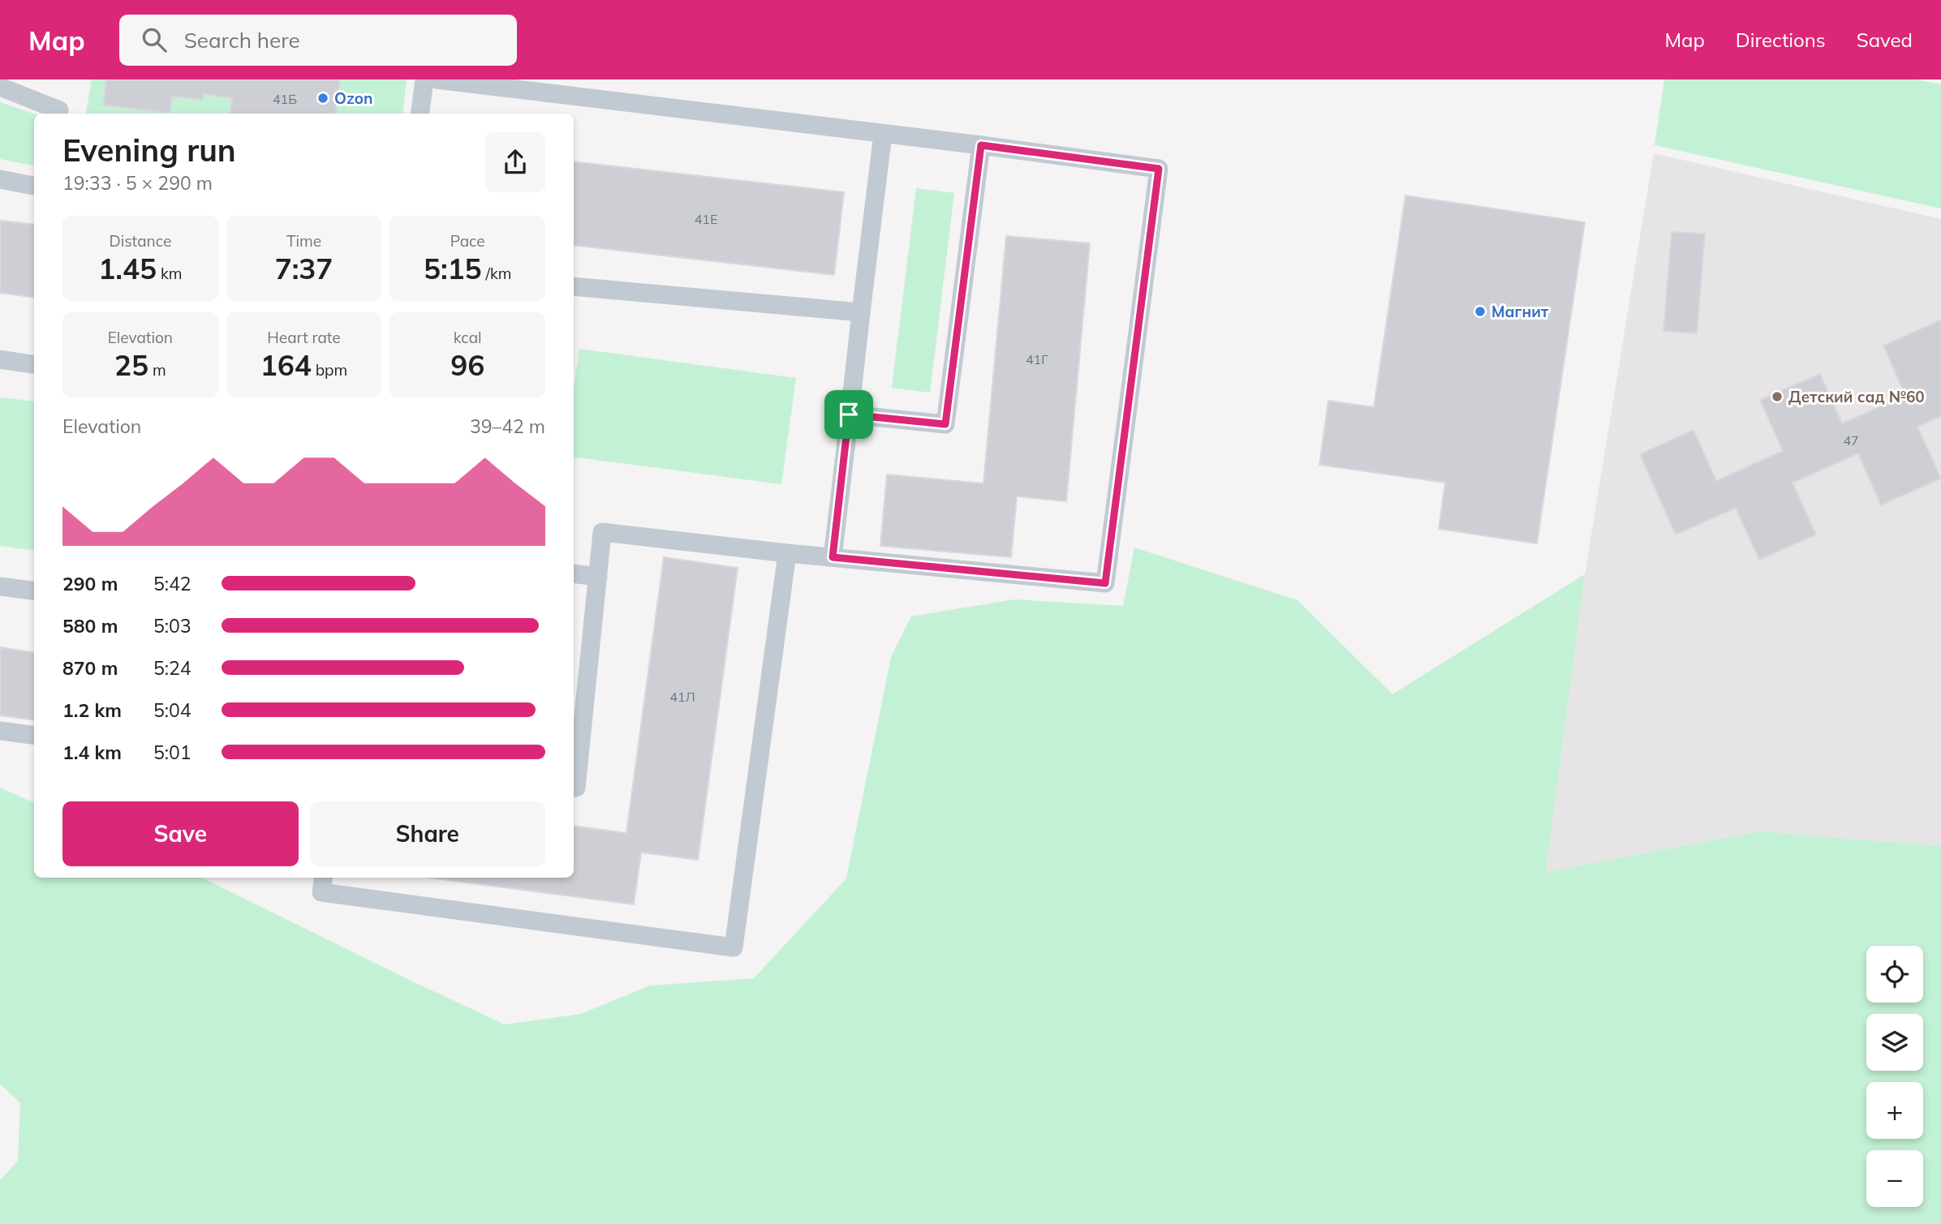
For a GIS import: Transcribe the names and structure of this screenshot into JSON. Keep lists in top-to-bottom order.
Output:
{
  "places": ["Ozon", "Магнит", "Детский сад №60"],
  "house_numbers": [
    "41Б",
    "41Е",
    "41Г",
    "47",
    "41Л"
  ],
  "page": {
    "header": "Map",
    "search": "Search here",
    "nav": ["Map", "Directions", "Saved"],
    "heading": ["Evening run", "19:33 · 5 × 290 m"],
    "stats": [
      ["Distance", "1.45 km"],
      ["Time", "7:37"],
      ["Pace", "5:15 /km"],
      ["Elevation", "25 m"],
      ["Heart rate", "164 bpm"],
      ["kcal", "96"]
    ],
    "chart": ["Elevation", "39–42 m"],
    "list": [
      {
        "name": "290 m",
        "note": "5:42"
      },
      {
        "name": "580 m",
        "note": "5:03"
      },
      {
        "name": "870 m",
        "note": "5:24"
      },
      {
        "name": "1.2 km",
        "note": "5:04"
      },
      {
        "name": "1.4 km",
        "note": "5:01"
      }
    ],
    "buttons": ["Save", "Share"],
    "map_buttons": ["+", "−"]
  }
}
